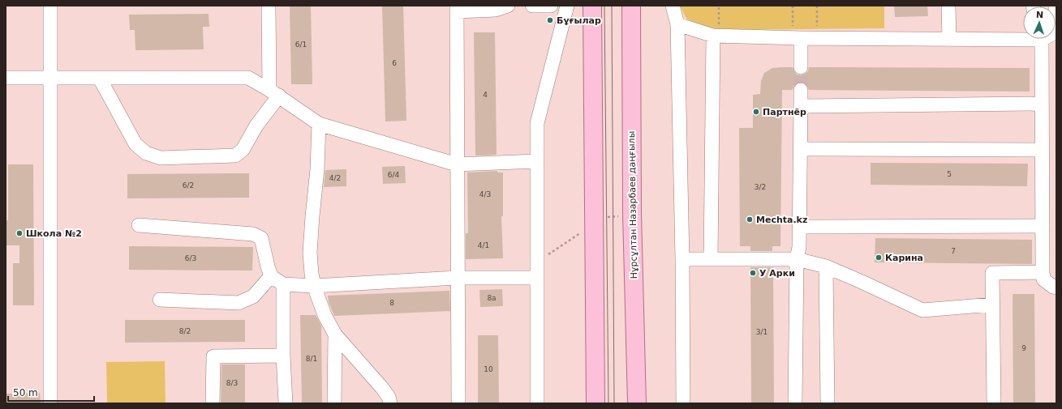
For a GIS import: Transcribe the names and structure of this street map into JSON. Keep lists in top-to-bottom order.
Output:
{
  "streets": {
    "main road": ["Нұрсұлтан Назарбаев даңғылы"]
  },
  "places": [
    "Бұғылар",
    "Партнёр",
    "Mechta.kz",
    "Школа №2",
    "Карина",
    "У Арки"
  ],
  "house_numbers": [
    "6/1",
    "6",
    "4",
    "5",
    "6/4",
    "4/2",
    "6/2",
    "3/2",
    "4/3",
    "4/1",
    "7",
    "6/3",
    "8а",
    "8",
    "8/2",
    "3/1",
    "9",
    "8/1",
    "10",
    "8/3"
  ],
  "scale_bar": "50 m",
  "north": "top"
}
